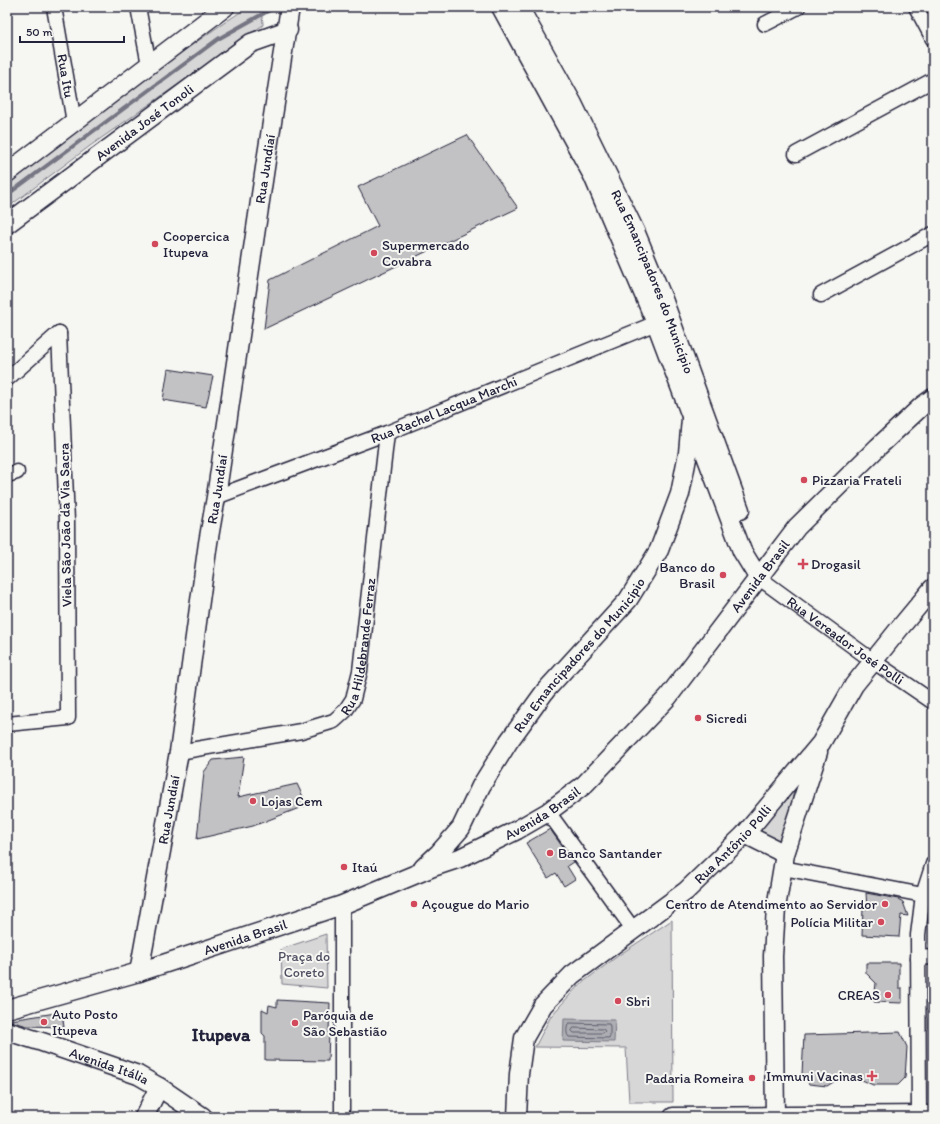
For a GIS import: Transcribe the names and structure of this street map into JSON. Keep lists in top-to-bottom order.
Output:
{
  "streets": {
    "main road": [
      "Avenida José Tonoli",
      "Rua Jundiaí",
      "Rua Emancipadores do Município",
      "Avenida Brasil",
      "Rua Antônio Polli",
      "Avenida Itália"
    ],
    "street": [
      "Rua Itu",
      "Rua Rachel Lacqua Marchi",
      "Viela São João da Via Sacra",
      "Rua Vereador José Polli",
      "Rua Hildebrande Ferraz"
    ]
  },
  "crossings": [
    ["Avenida José Tonoli", "Rua Jundiaí"],
    ["Rua Jundiaí", "Rua Rachel Lacqua Marchi"],
    ["Rua Jundiaí", "Avenida Brasil"],
    ["Rua Jundiaí", "Rua Hildebrande Ferraz"],
    ["Rua Emancipadores do Município", "Rua Rachel Lacqua Marchi"],
    ["Rua Emancipadores do Município", "Avenida Brasil"],
    ["Rua Emancipadores do Município", "Rua Vereador José Polli"],
    ["Rua Rachel Lacqua Marchi", "Rua Hildebrande Ferraz"],
    ["Avenida Brasil", "Rua Vereador José Polli"],
    ["Rua Vereador José Polli", "Rua Antônio Polli"]
  ],
  "districts": ["Itupeva"],
  "parks": ["Praça do Coreto"],
  "places": {
    "other": [
      "Coopercica Itupeva",
      "Supermercado Covabra",
      "Pizzaria Frateli",
      "Banco do Brasil",
      "Sicredi",
      "Lojas Cem",
      "Banco Santander",
      "Itaú",
      "Açougue do Mario",
      "Centro de Atendimento ao Servidor",
      "Polícia Militar",
      "CREAS",
      "Sbri",
      "Auto Posto Itupeva",
      "Paróquia de São Sebastião",
      "Padaria Romeira"
    ],
    "health": ["Drogasil", "Immuni Vacinas"]
  },
  "scale_bar": "50 m"
}
